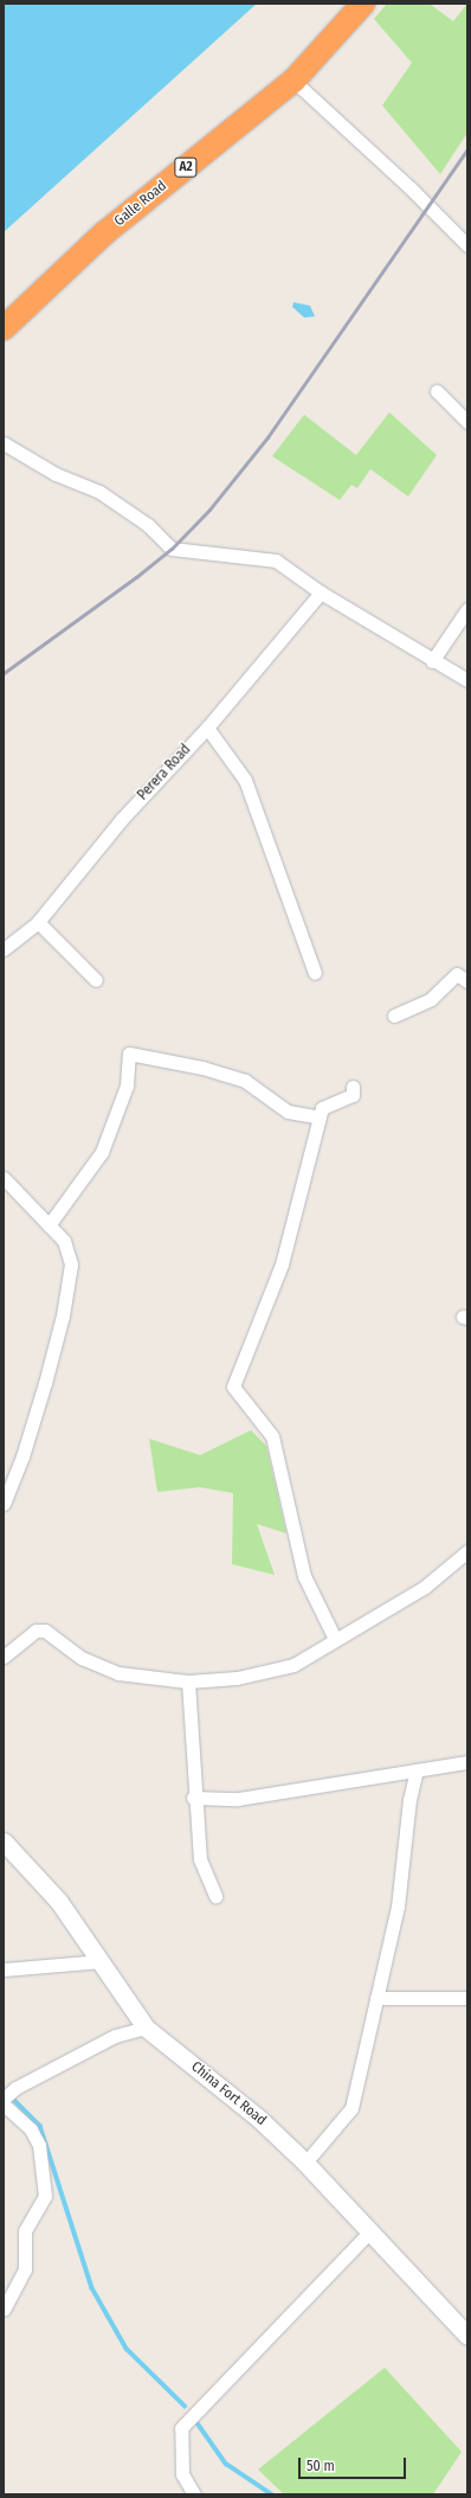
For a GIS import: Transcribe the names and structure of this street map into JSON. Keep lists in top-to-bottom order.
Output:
{
  "streets": {
    "highway": ["A2", "Galle Road"],
    "street": ["Perera Road", "China Fort Road"]
  },
  "scale_bar": "50 m"
}
